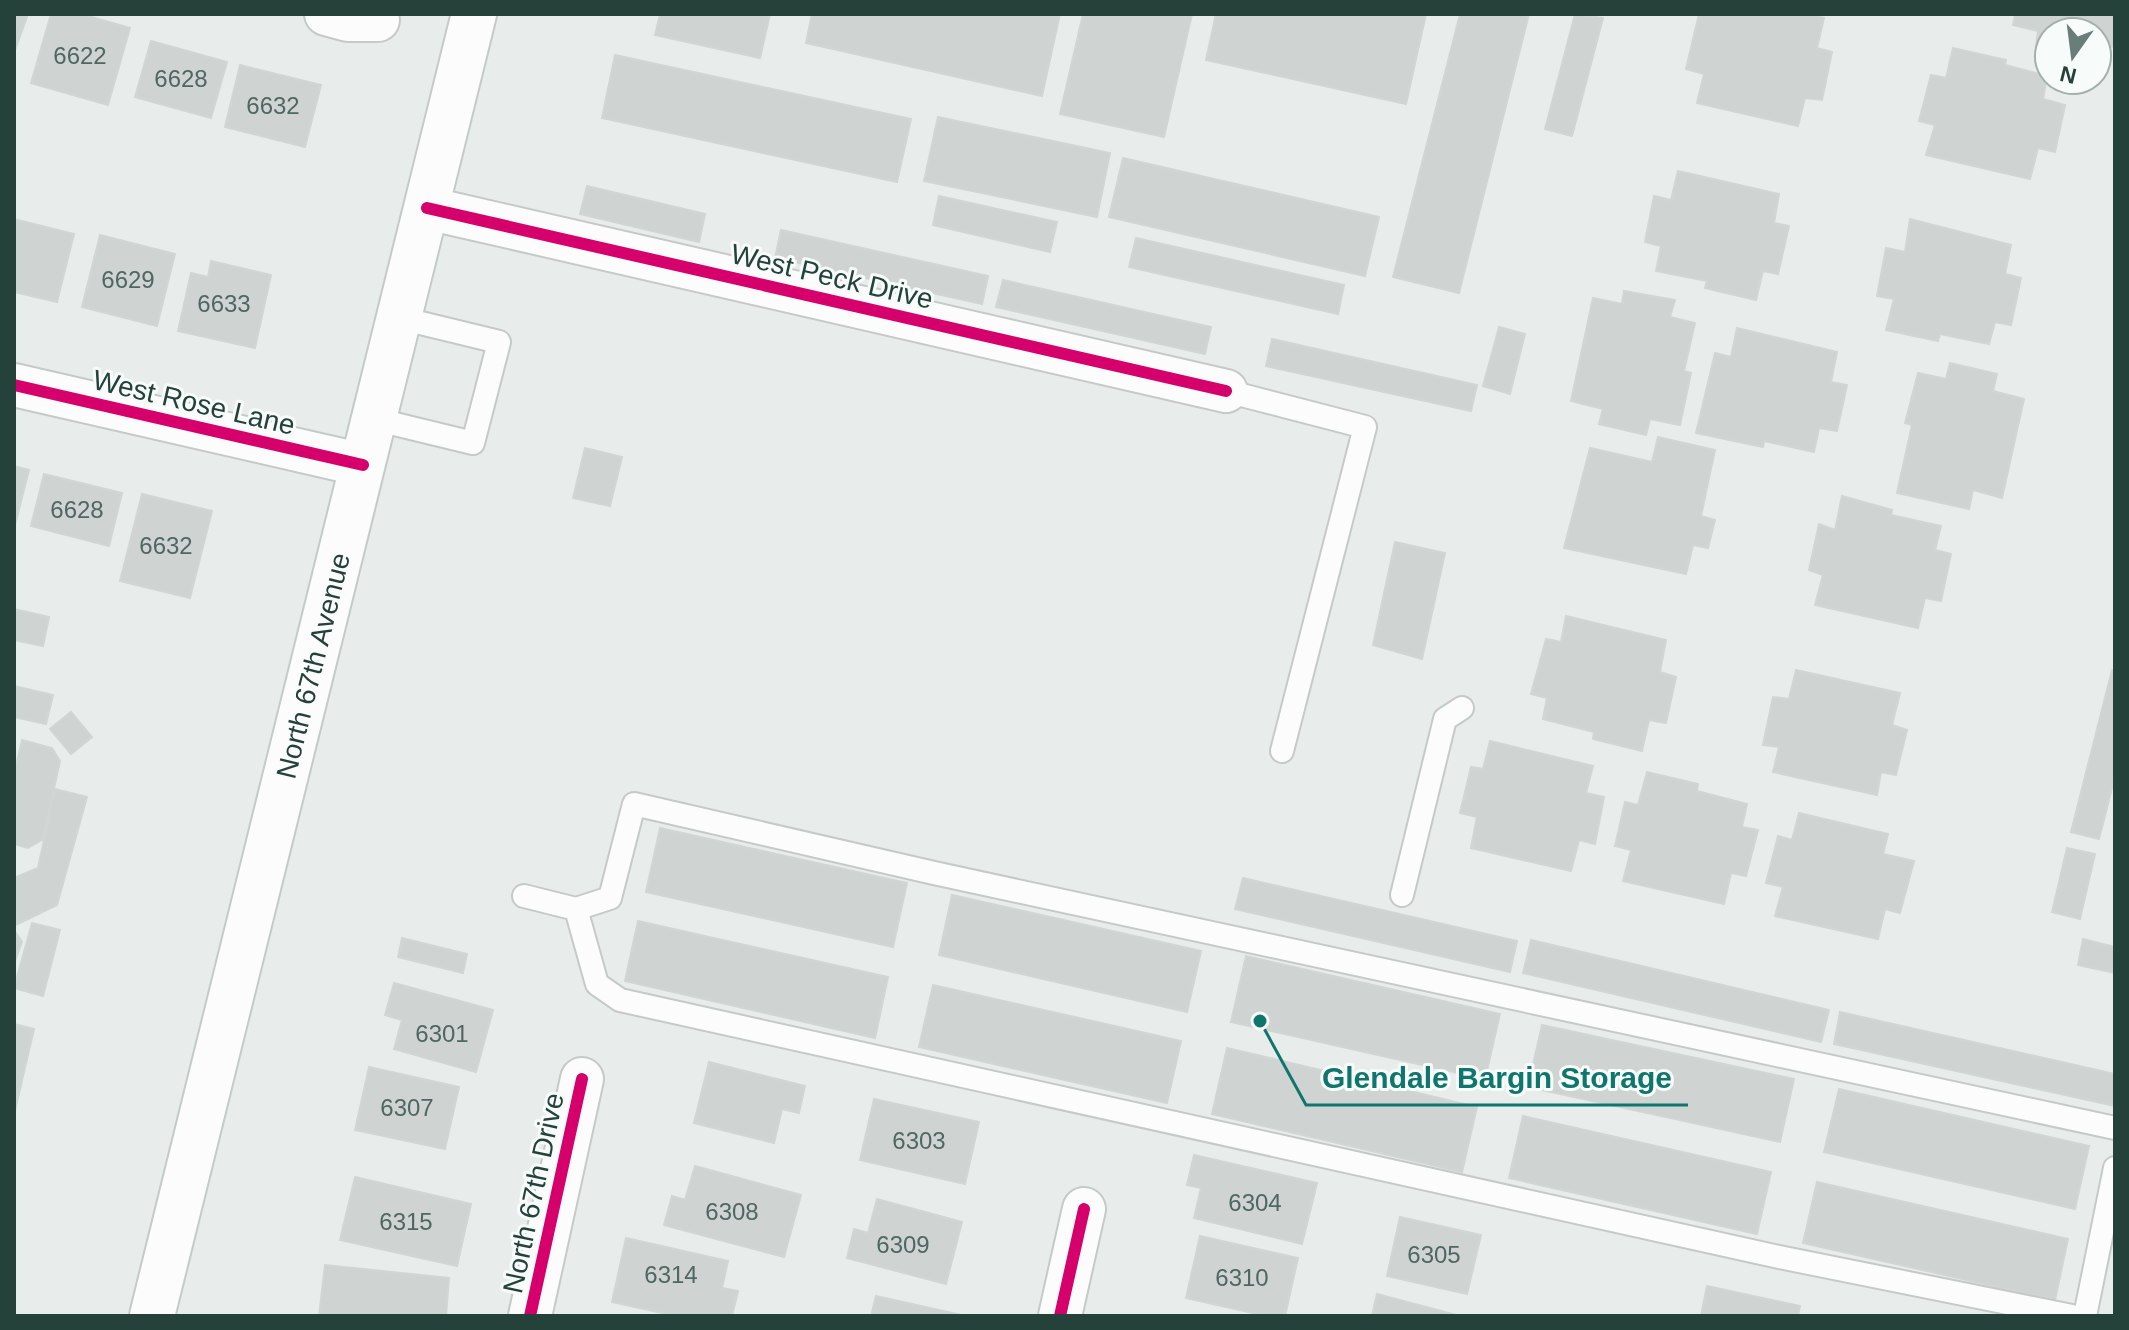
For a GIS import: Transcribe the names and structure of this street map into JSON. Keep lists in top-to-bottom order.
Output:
{
  "streets": {
    "main road": ["North 67th Avenue"],
    "street": ["West Peck Drive", "West Rose Lane", "North 67th Drive"]
  },
  "crossings": [
    ["West Peck Drive", "North 67th Avenue"],
    ["West Rose Lane", "North 67th Avenue"]
  ],
  "places": ["Glendale Bargin Storage"],
  "house_numbers": [
    "6622",
    "6628",
    "6632",
    "6629",
    "6633",
    "6628",
    "6632",
    "6301",
    "6307",
    "6303",
    "6304",
    "6308",
    "6315",
    "6309",
    "6305",
    "6314",
    "6310"
  ],
  "north": "bottom"
}
